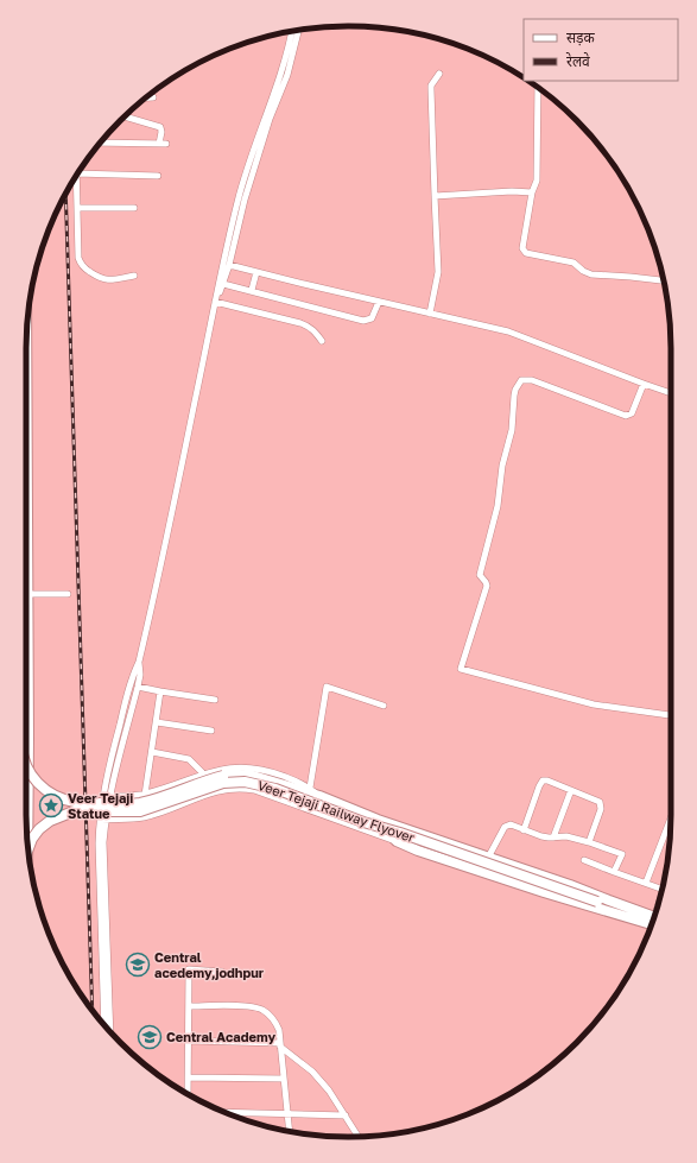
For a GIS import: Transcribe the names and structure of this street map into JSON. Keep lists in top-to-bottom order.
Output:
{
  "streets": {
    "main road": ["Veer Tejaji Railway Flyover"]
  },
  "places": {
    "place": ["Veer Tejaji Statue"],
    "school or university": ["Central acedemy,jodhpur", "Central Academy"]
  },
  "legend": ["सड़क", "रेलवे"]
}
